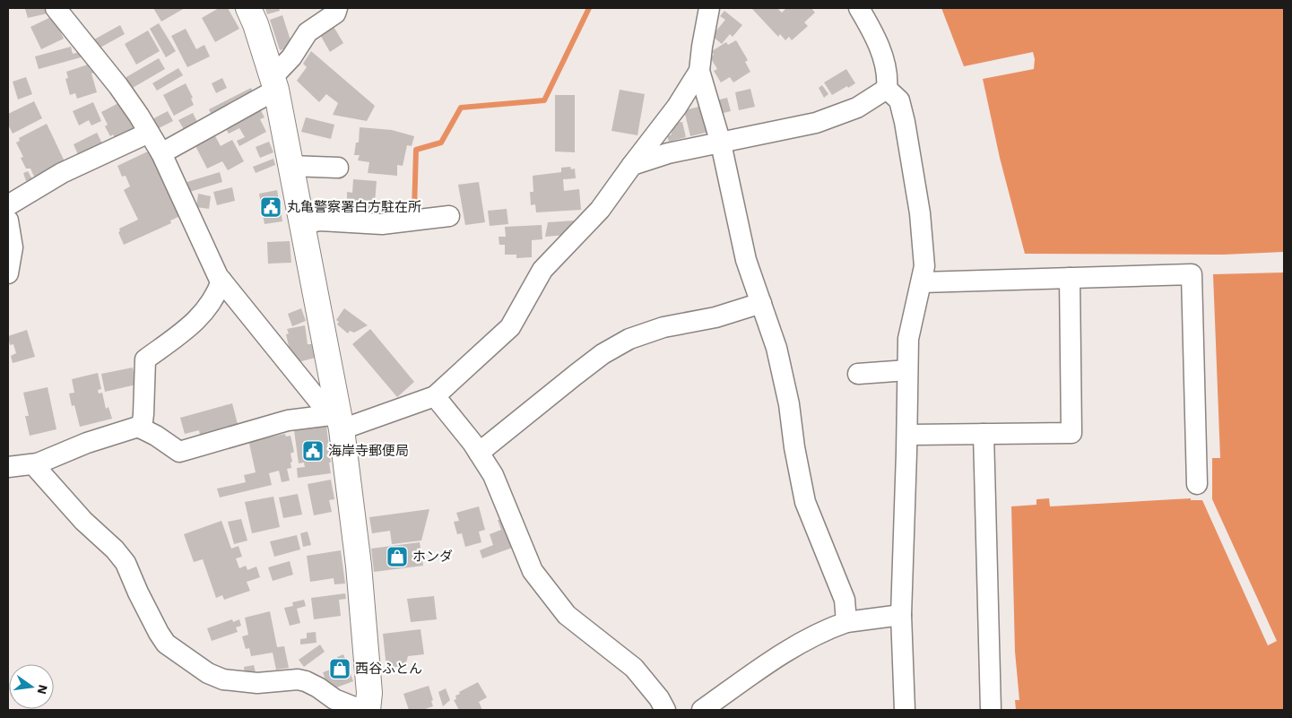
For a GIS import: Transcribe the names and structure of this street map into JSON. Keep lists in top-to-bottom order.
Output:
{
  "places": {
    "public building": ["丸亀警察署白方駐在所", "海岸寺郵便局"],
    "shop": ["ホンダ", "西谷ふとん"]
  },
  "north": "right"
}
